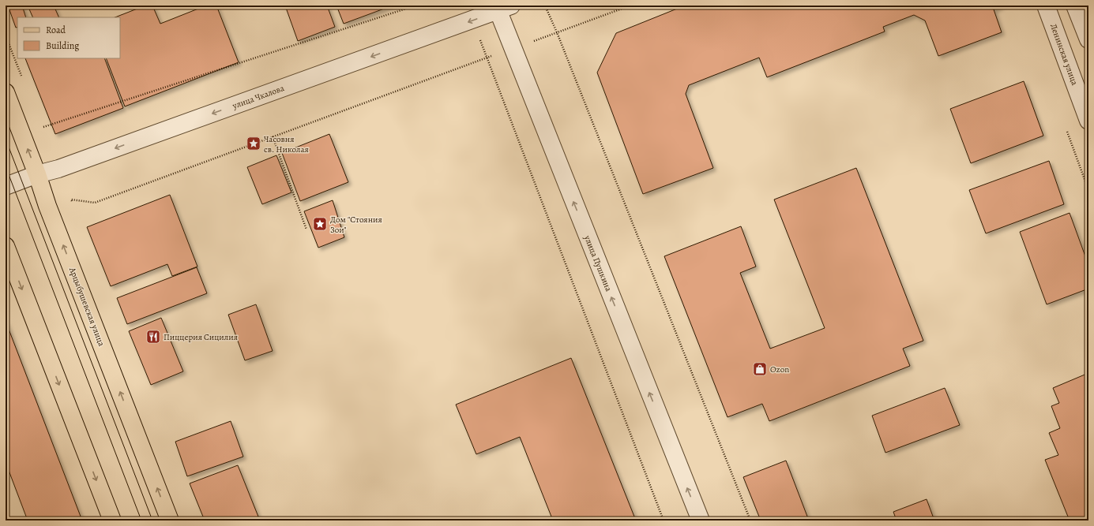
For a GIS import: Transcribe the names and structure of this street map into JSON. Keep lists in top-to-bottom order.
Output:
{
  "streets": {
    "main road": ["Арцыбушевская улица"],
    "street": ["Ленинская улица", "улица Чкалова", "улица Пушкина"]
  },
  "crossings": [
    ["улица Чкалова", "улица Пушкина"],
    ["улица Чкалова", "Арцыбушевская улица"]
  ],
  "one_way": ["улица Чкалова", "улица Пушкина"],
  "places": {
    "place": ["Часовня св. Николая", "Дом \"Стояния Зои\""],
    "restaurant": ["Пиццерия Сицилия"],
    "shop": ["Ozon"]
  },
  "legend": ["Road", "Building"]
}
